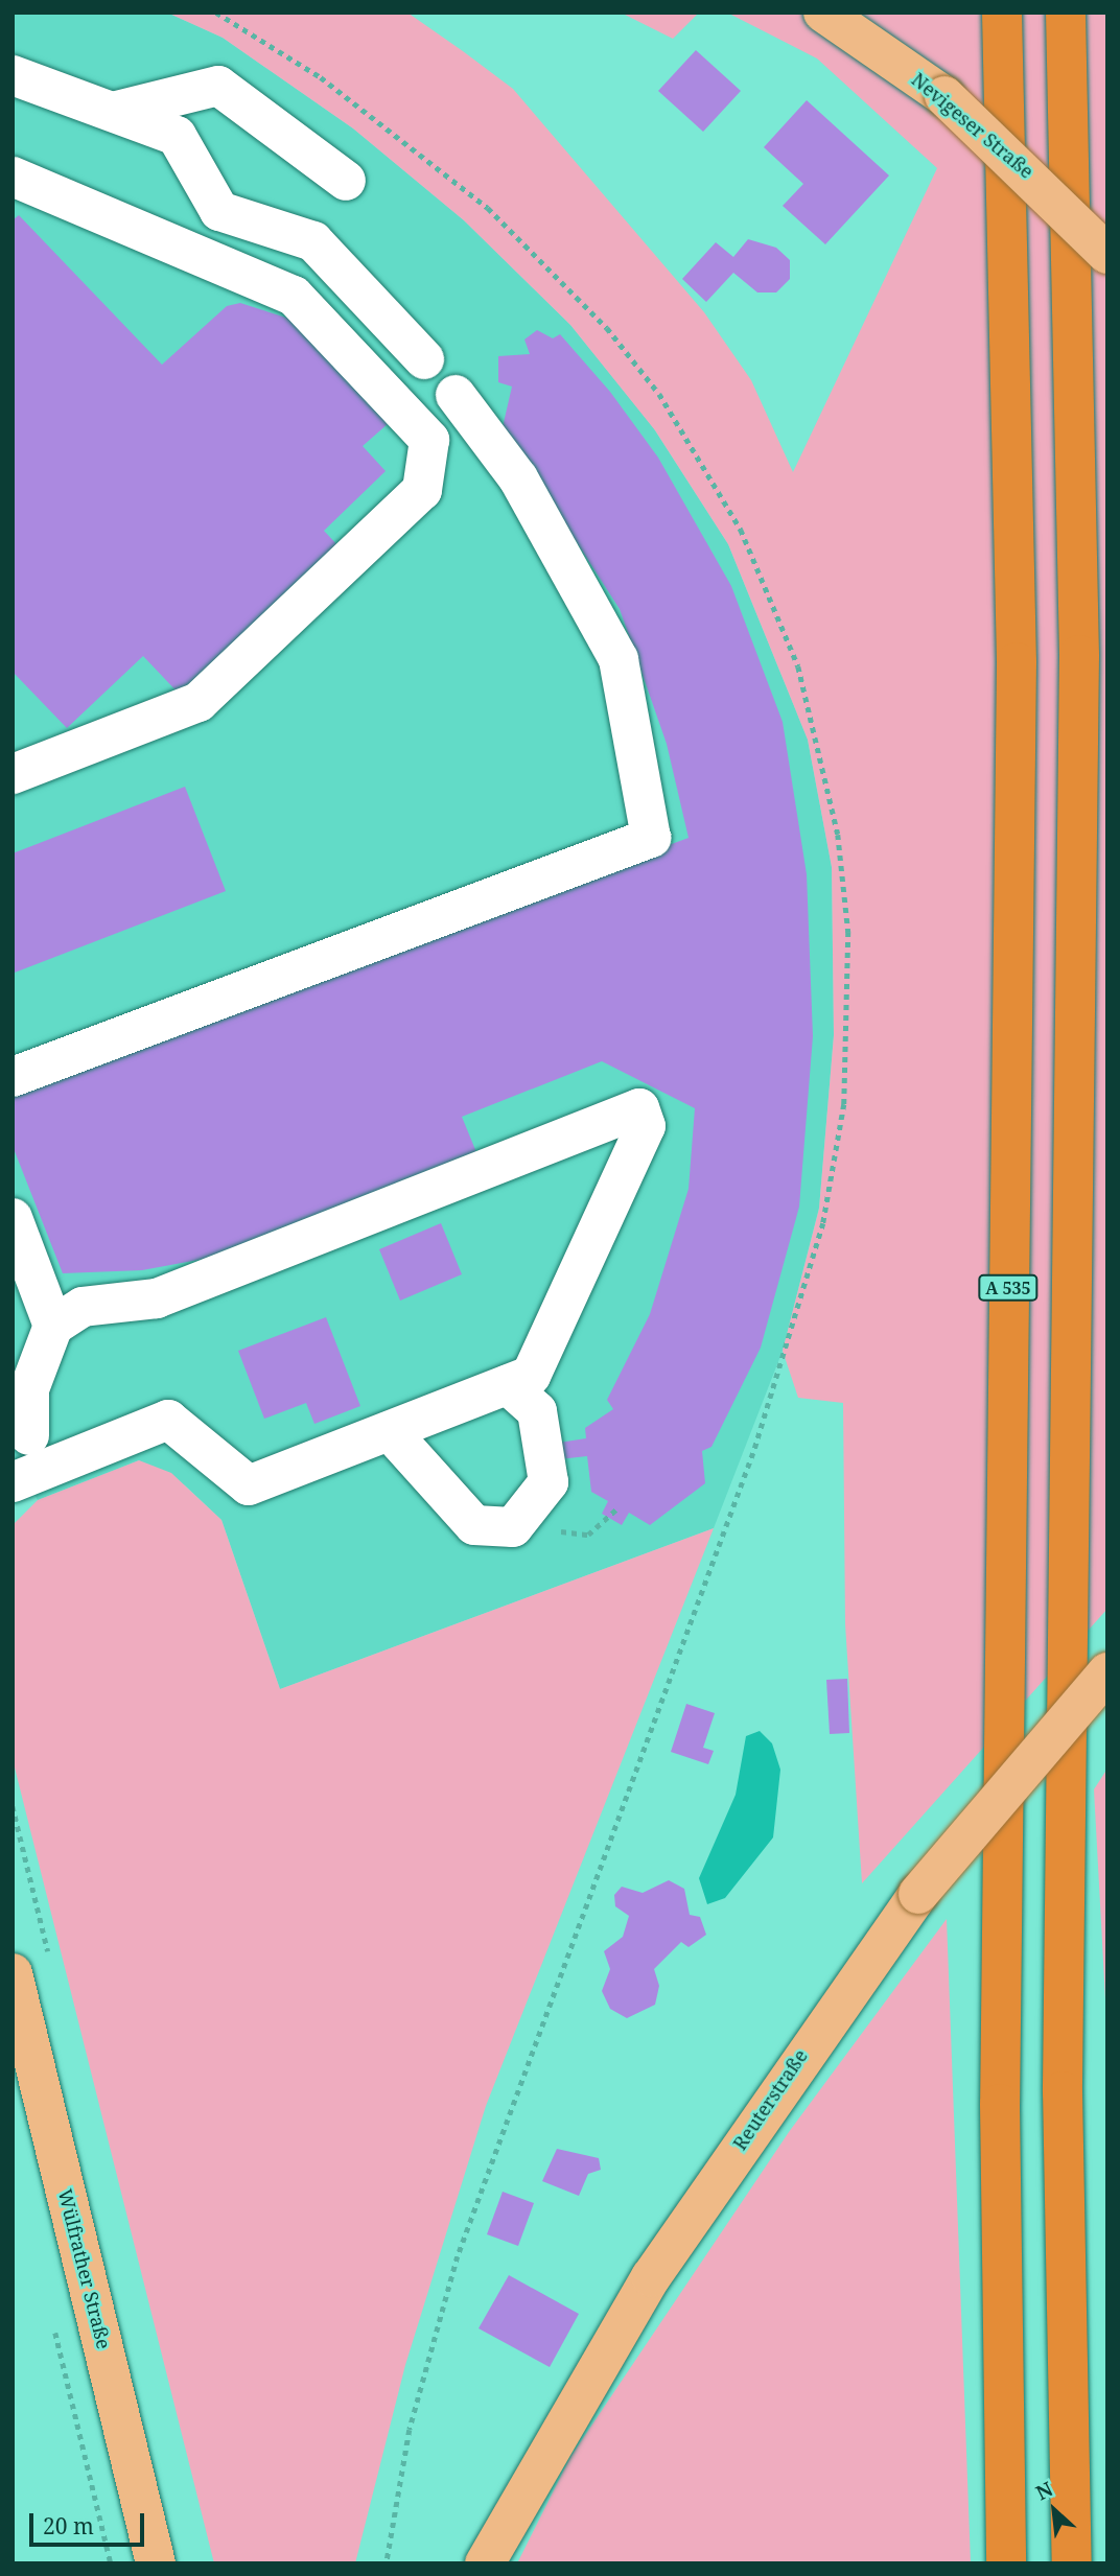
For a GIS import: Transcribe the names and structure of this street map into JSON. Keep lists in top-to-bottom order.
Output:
{
  "streets": {
    "highway": ["A 535"],
    "main road": ["Nevigeser Straße", "Reuterstraße", "Wülfrather Straße"]
  },
  "scale_bar": "20 m",
  "north": "top left"
}
